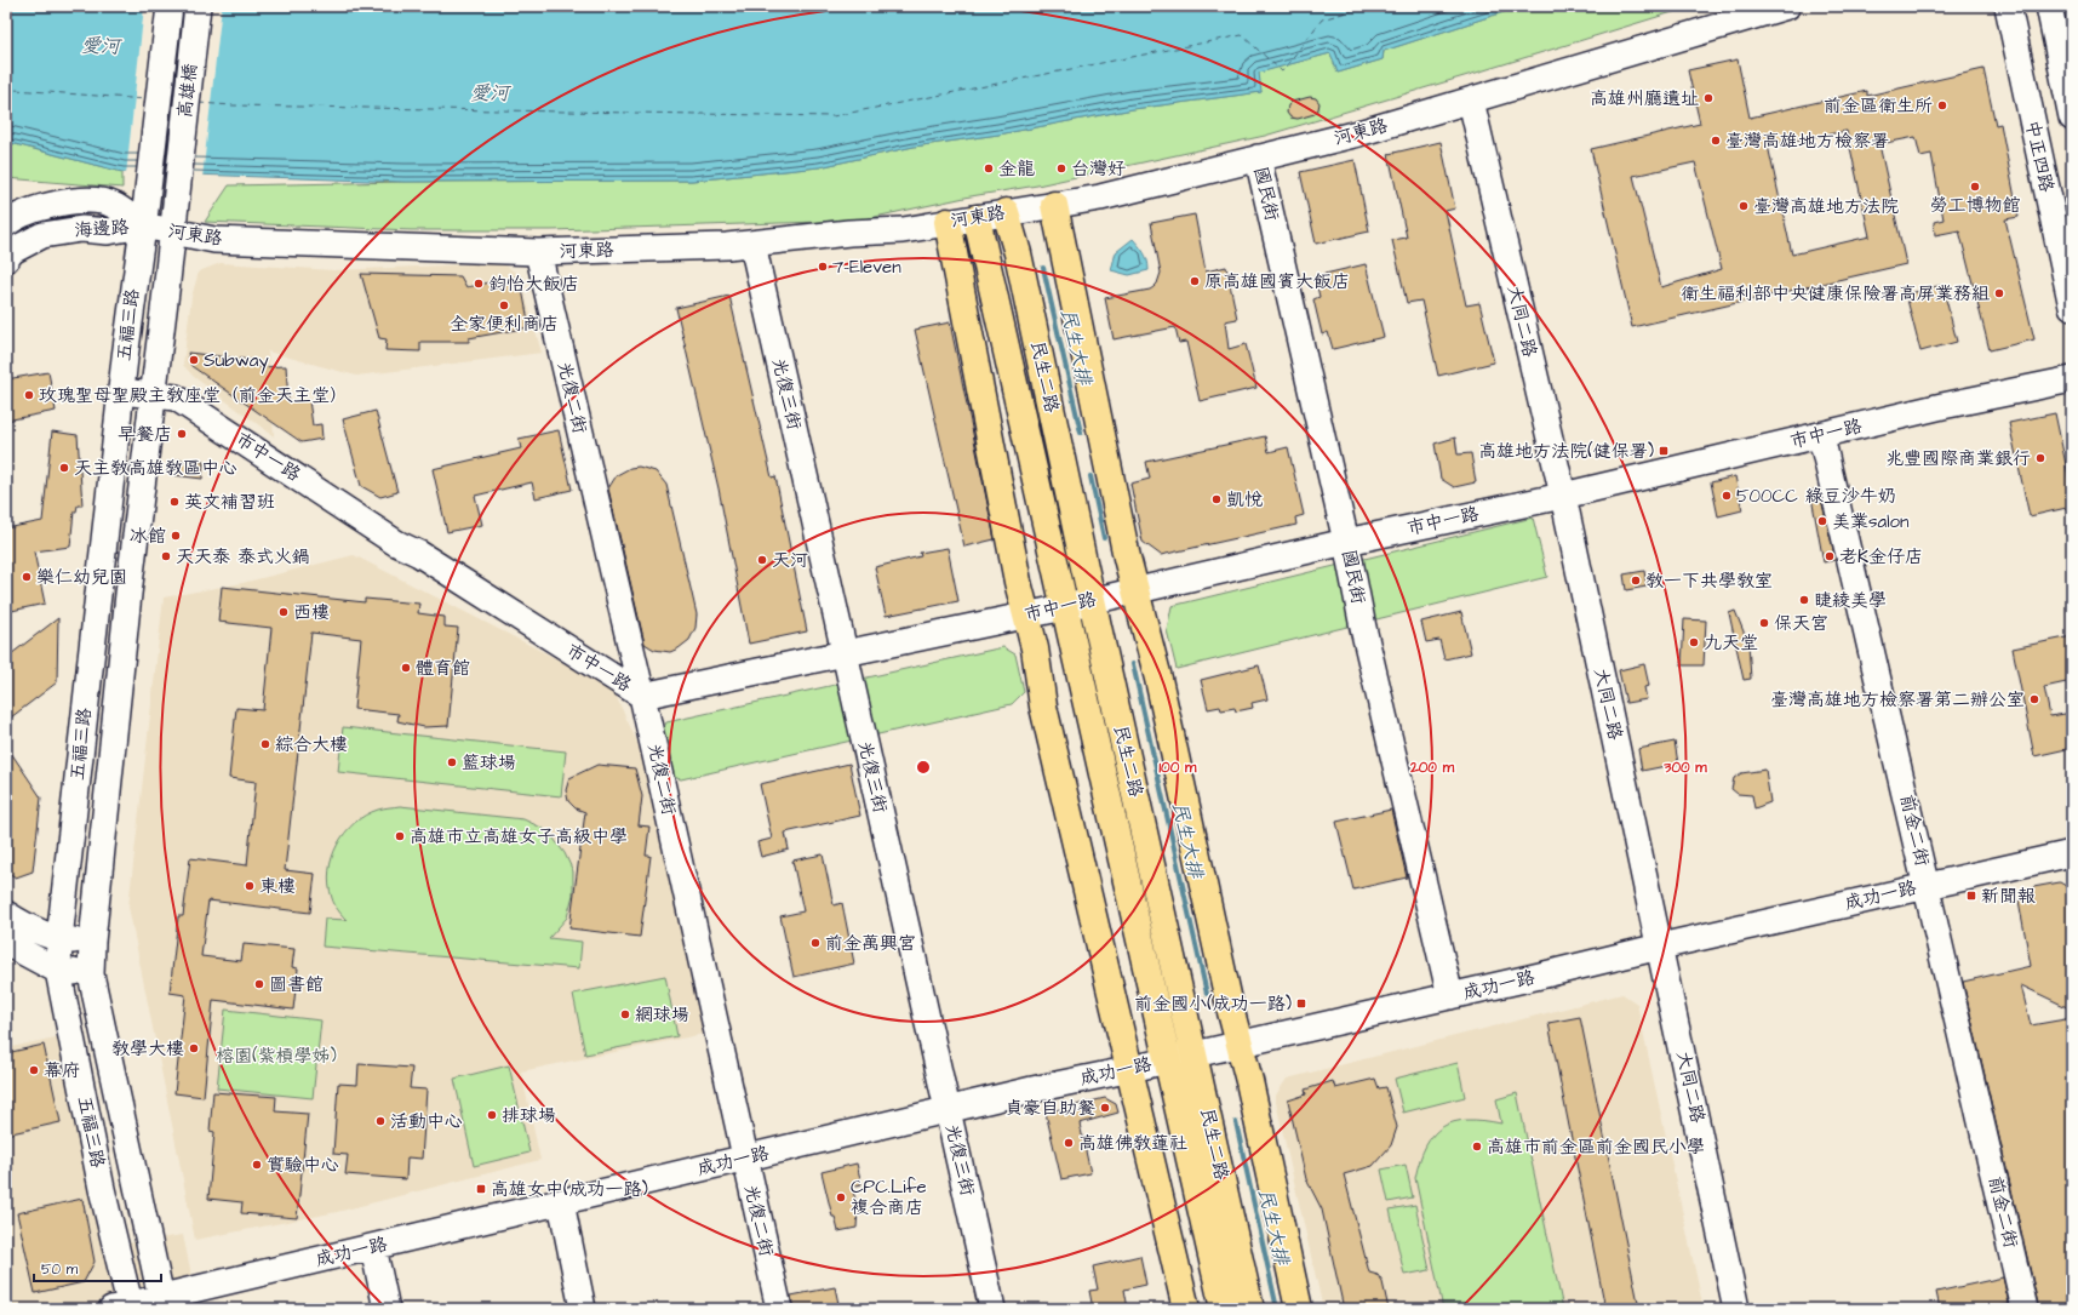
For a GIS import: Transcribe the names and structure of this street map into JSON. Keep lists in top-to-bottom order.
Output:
{
  "streets": {
    "main road": ["民生二路"],
    "street": [
      "高雄橋",
      "河東路",
      "中正四路",
      "國民街",
      "海邊路",
      "大同二路",
      "五福三路",
      "光復三街",
      "光復二街",
      "市中一路",
      "前金二街",
      "成功一路"
    ]
  },
  "crossings": [
    ["高雄橋", "五福三路"],
    ["河東路", "國民街"],
    ["河東路", "海邊路"],
    ["河東路", "大同二路"],
    ["河東路", "五福三路"],
    ["河東路", "民生二路"],
    ["河東路", "光復三街"],
    ["河東路", "光復二街"],
    ["國民街", "市中一路"],
    ["國民街", "成功一路"],
    ["海邊路", "五福三路"],
    ["大同二路", "市中一路"],
    ["大同二路", "成功一路"],
    ["五福三路", "市中一路"],
    ["五福三路", "成功一路"],
    ["民生二路", "市中一路"],
    ["民生二路", "成功一路"],
    ["光復三街", "市中一路"],
    ["光復三街", "成功一路"],
    ["光復二街", "市中一路"],
    ["光復二街", "成功一路"],
    ["市中一路", "前金二街"],
    ["前金二街", "成功一路"]
  ],
  "water": ["愛河", "民生大排"],
  "parks": ["榕園(紫槓學姊)"],
  "places": {
    "other": [
      "高雄州廳遺址",
      "前金區衛生所",
      "臺灣高雄地方檢察署",
      "金龍",
      "台灣好",
      "勞工博物館",
      "臺灣高雄地方法院",
      "7-Eleven",
      "原高雄國賓大飯店",
      "鈞怡大飯店",
      "衛生福利部中央健康保險署高屏業務組",
      "全家便利商店",
      "Subway",
      "玫瑰聖母聖殿主教座堂（前金天主堂）",
      "早餐店",
      "兆豐國際商業銀行",
      "天主教高雄教區中心",
      "500CC 綠豆沙牛奶",
      "凱悅",
      "英文補習班",
      "美業salon",
      "冰館",
      "天天泰 泰式火鍋",
      "老K金仔店",
      "天河",
      "樂仁幼兒園",
      "教一下共學教室",
      "睫綾美學",
      "西樓",
      "保天宮",
      "九天堂",
      "體育館",
      "臺灣高雄地方檢察署第二辦公室",
      "綜合大樓",
      "籃球場",
      "高雄市立高雄女子高級中學",
      "東樓",
      "前金萬興宮",
      "圖書館",
      "網球場",
      "教學大樓",
      "幕府",
      "貞豪自助餐",
      "排球場",
      "活動中心",
      "高雄佛教蓮社",
      "高雄市前金區前金國民小學",
      "實驗中心",
      "CPC.Life 複合商店"
    ],
    "transit": [
      "高雄地方法院(健保署)",
      "新聞報",
      "前金國小(成功一路)",
      "高雄女中(成功一路)"
    ]
  },
  "scale_bar": "50 m",
  "rings": ["100 m", "200 m", "300 m"]
}
